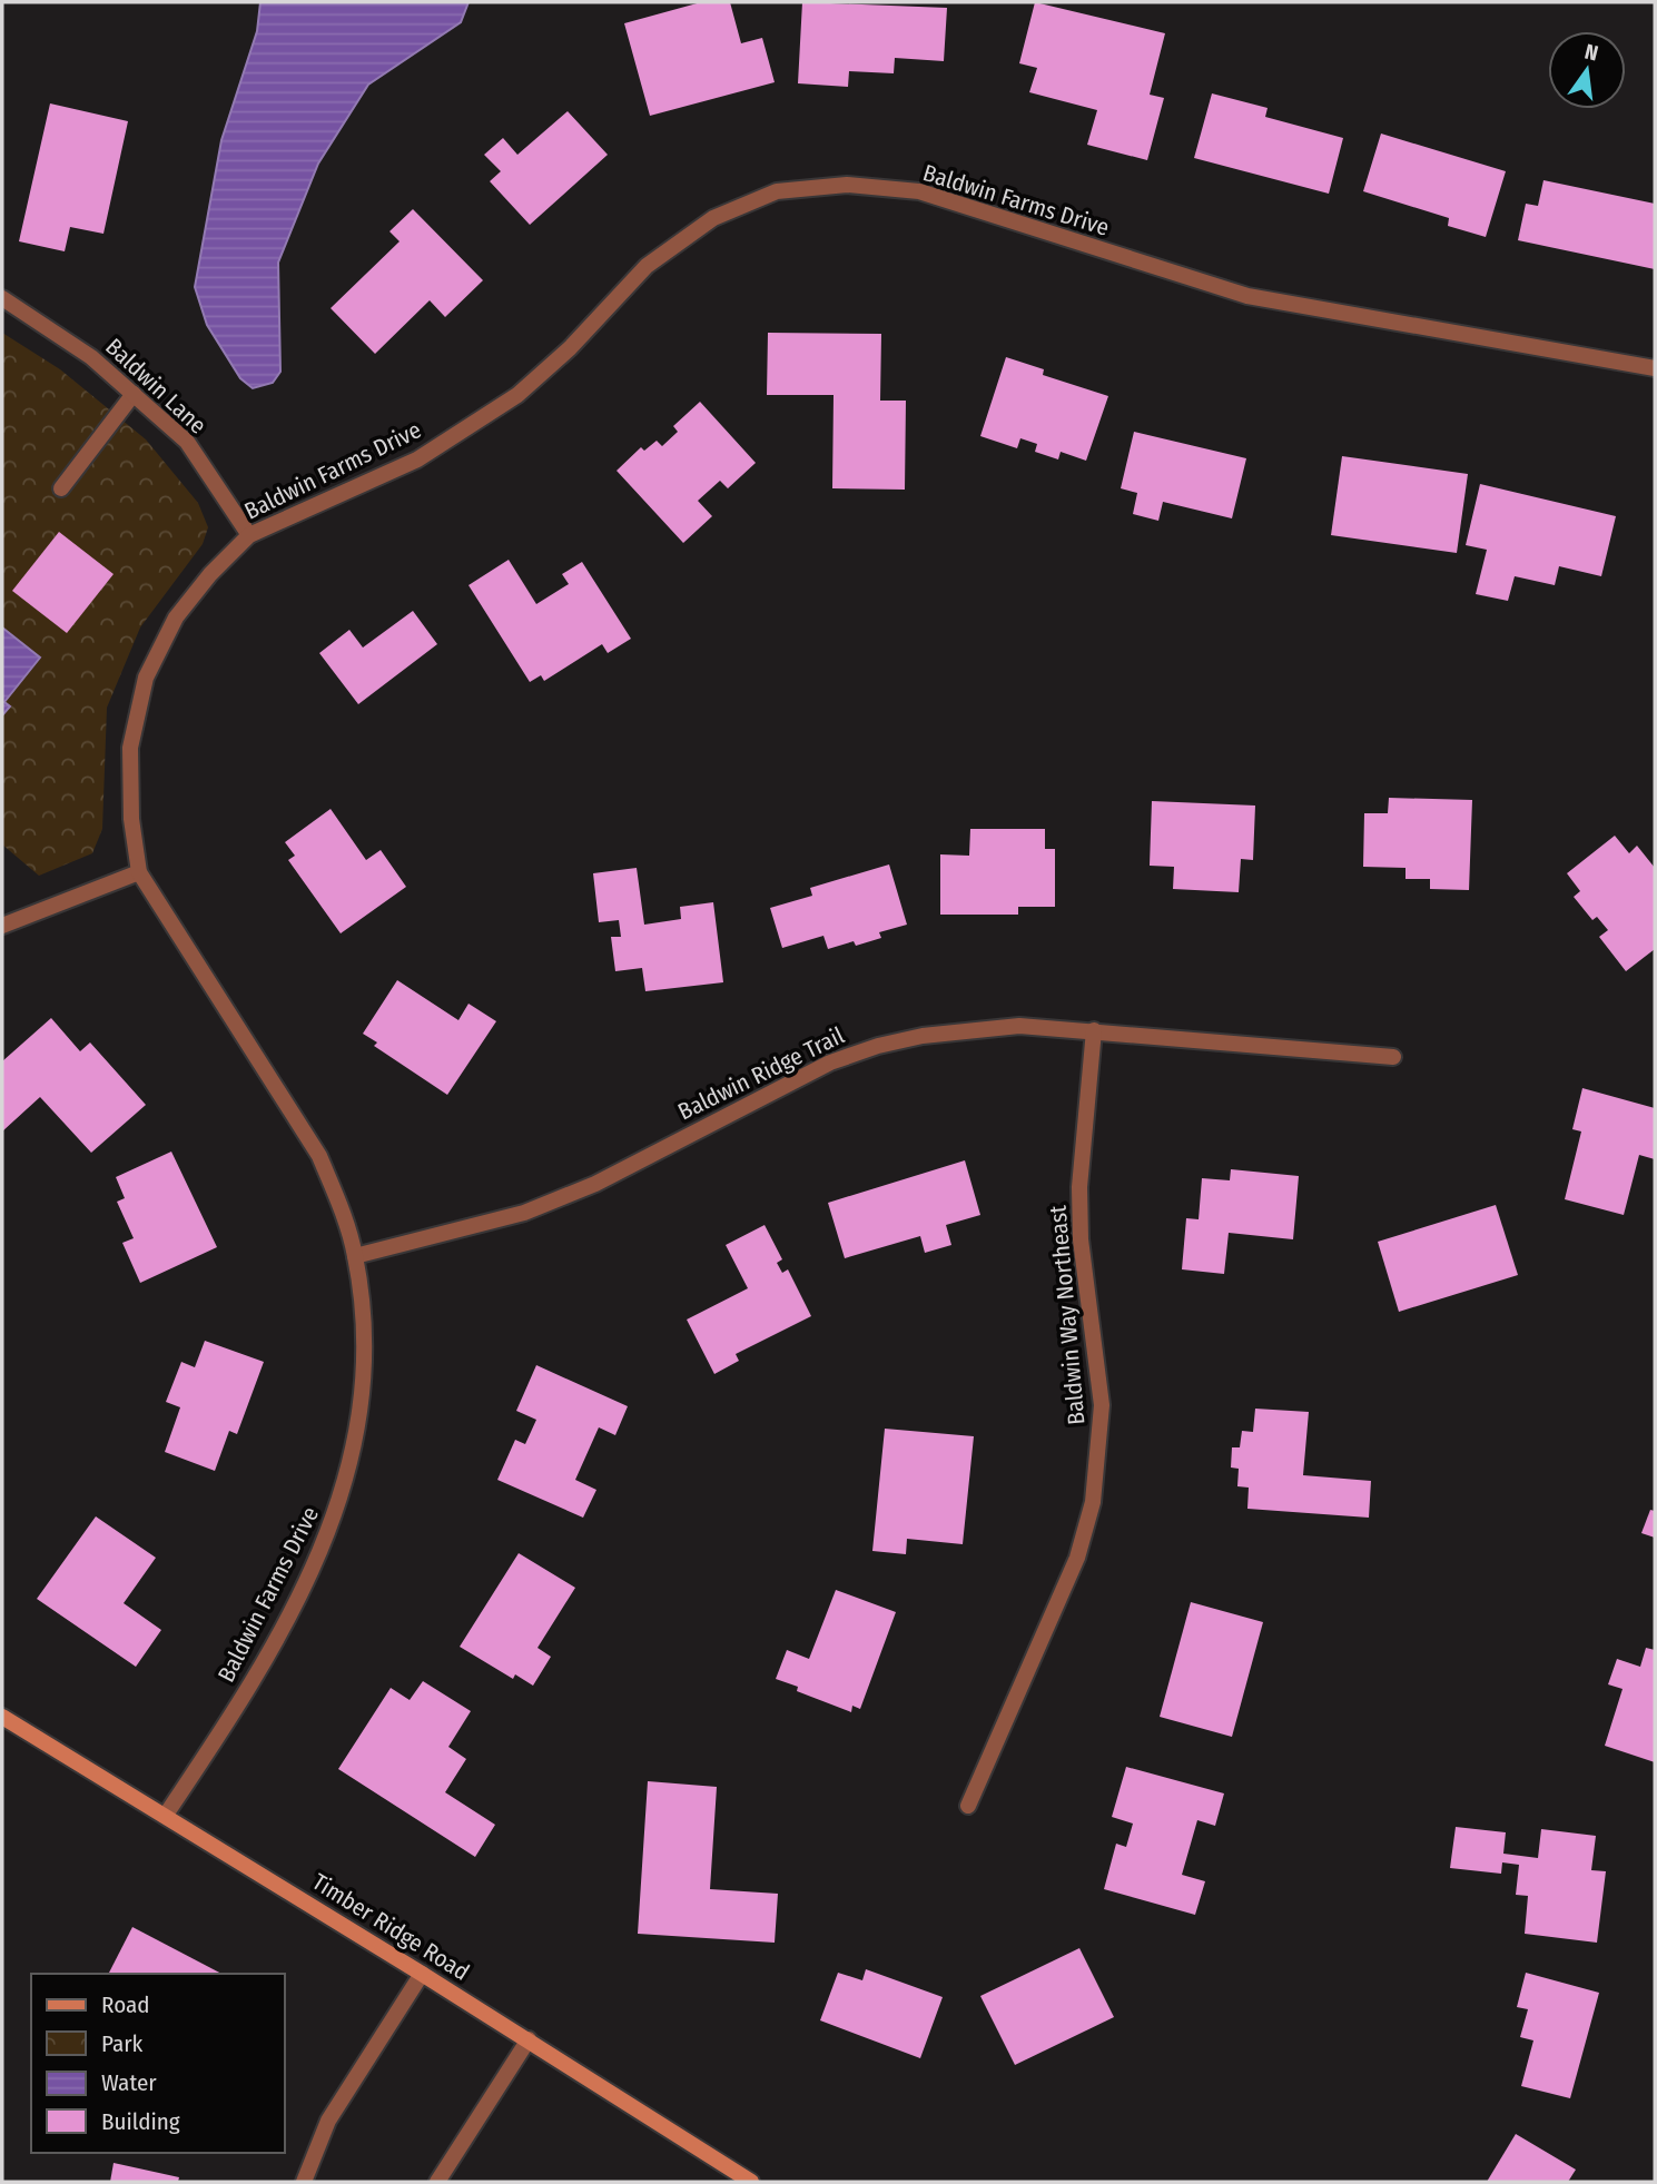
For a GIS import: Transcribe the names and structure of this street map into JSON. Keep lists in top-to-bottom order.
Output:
{
  "streets": {
    "street": [
      "Baldwin Farms Drive",
      "Baldwin Lane",
      "Baldwin Ridge Trail",
      "Baldwin Way Northeast",
      "Timber Ridge Road"
    ]
  },
  "crossings": [
    ["Baldwin Farms Drive", "Baldwin Lane"],
    ["Baldwin Farms Drive", "Baldwin Ridge Trail"],
    ["Baldwin Farms Drive", "Timber Ridge Road"],
    ["Baldwin Ridge Trail", "Baldwin Way Northeast"]
  ],
  "legend": [
    "Road",
    "Park",
    "Water",
    "Building"
  ],
  "north": "top"
}
